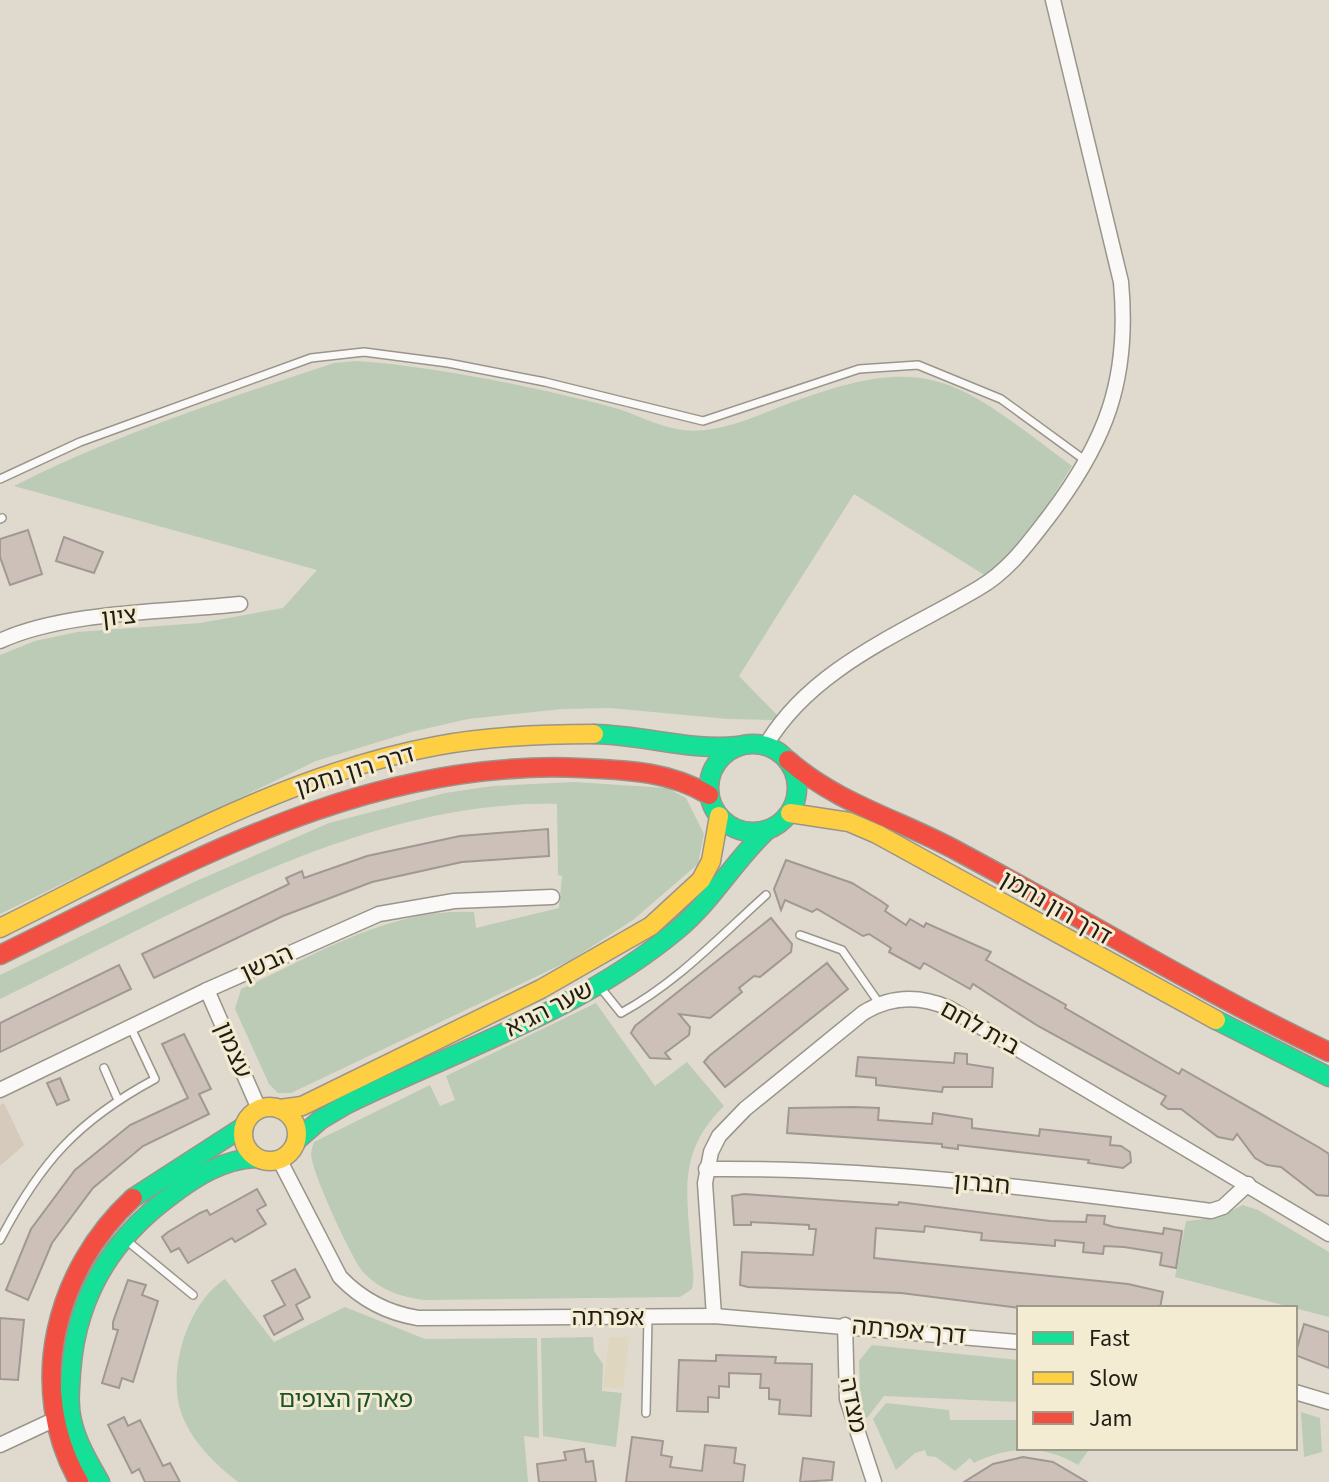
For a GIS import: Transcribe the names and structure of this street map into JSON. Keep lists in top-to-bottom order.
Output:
{
  "streets": {
    "main road": ["דרך רון נחמן", "שער הגיא"],
    "street": [
      "ציון",
      "הבשן",
      "בית לחם",
      "עצמון",
      "חברון",
      "אפרתה",
      "דרך אפרתה",
      "מצדה"
    ]
  },
  "crossings": [
    ["דרך רון נחמן", "שער הגיא"],
    ["הבשן", "עצמון"],
    ["שער הגיא", "עצמון"],
    ["שער הגיא", "אפרתה"],
    ["בית לחם", "חברון"],
    ["עצמון", "אפרתה"],
    ["אפרתה", "דרך אפרתה"],
    ["דרך אפרתה", "מצדה"]
  ],
  "parks": ["פארק הצופים"],
  "legend": ["Fast", "Slow", "Jam"]
}
